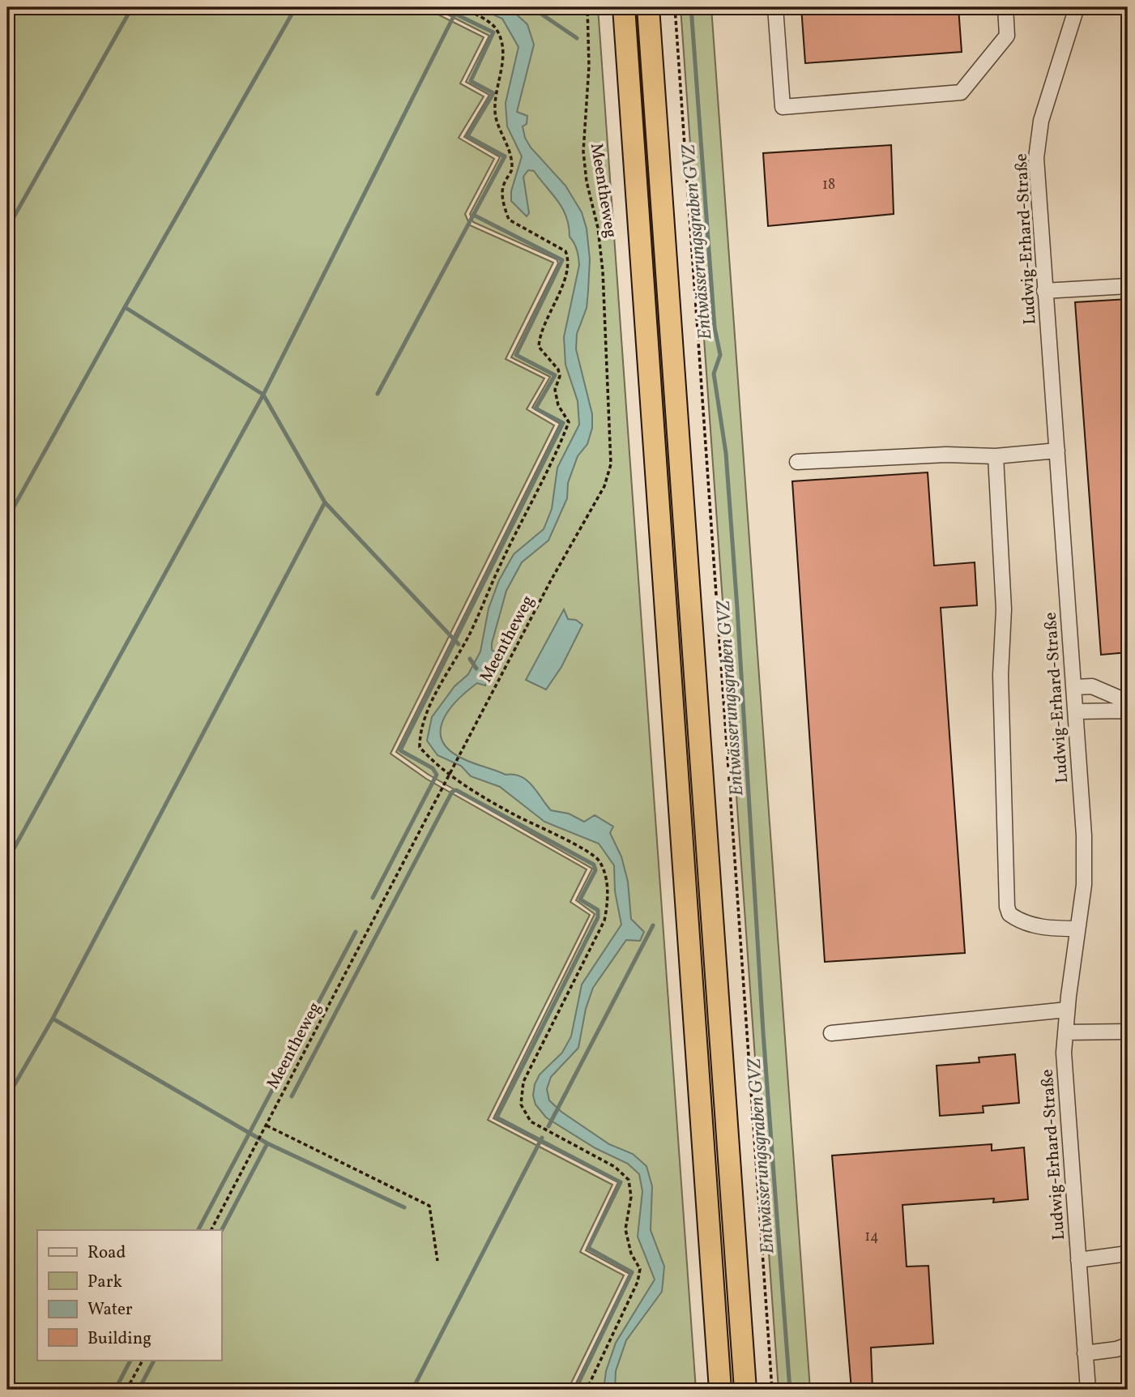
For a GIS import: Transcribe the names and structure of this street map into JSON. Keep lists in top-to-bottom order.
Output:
{
  "streets": {
    "street": ["Ludwig-Erhard-Straße"],
    "path": ["Meentheweg"]
  },
  "water": ["Entwässerungsgraben GVZ"],
  "house_numbers": ["18", "14"],
  "legend": [
    "Road",
    "Park",
    "Water",
    "Building"
  ]
}
